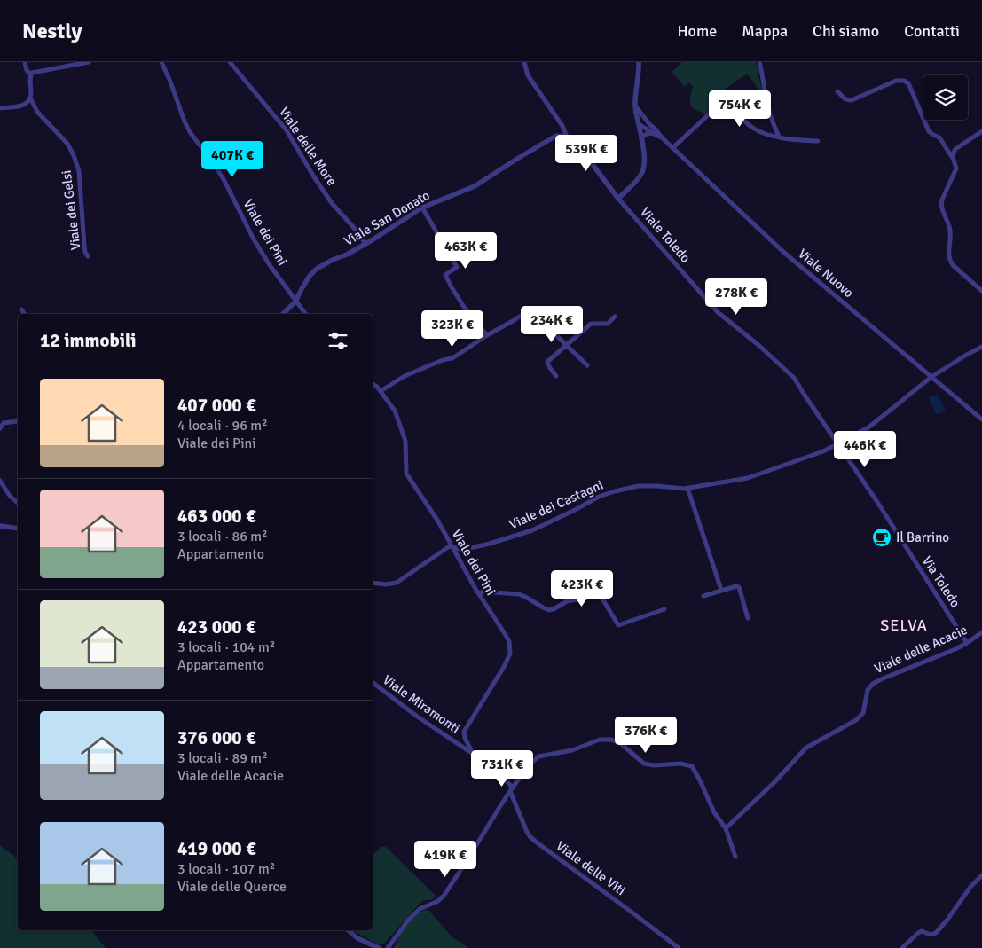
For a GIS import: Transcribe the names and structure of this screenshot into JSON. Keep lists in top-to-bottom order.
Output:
{
  "streets": {
    "street": [
      "Viale delle More",
      "Viale dei Gelsi",
      "Viale San Donato",
      "Viale dei Pini",
      "Viale Toledo",
      "Viale Nuovo",
      "Viale dei Castagni",
      "Via Toledo",
      "Viale delle Acacie",
      "Viale Miramonti",
      "Viale delle Viti"
    ]
  },
  "crossings": [
    ["Viale delle More", "Viale San Donato"],
    ["Viale San Donato", "Viale dei Pini"],
    ["Viale San Donato", "Viale Toledo"],
    ["Viale dei Pini", "Viale dei Castagni"],
    ["Viale dei Pini", "Viale Miramonti"],
    ["Viale Toledo", "Viale dei Castagni"],
    ["Viale Toledo", "Via Toledo"],
    ["Viale Nuovo", "Viale dei Castagni"],
    ["Viale dei Castagni", "Via Toledo"],
    ["Via Toledo", "Viale delle Acacie"],
    ["Viale Miramonti", "Viale delle Viti"]
  ],
  "districts": ["SELVA"],
  "places": {
    "cafe": ["Il Barrino"]
  },
  "page": {
    "header": "Nestly",
    "nav": [
      "Home",
      "Mappa",
      "Chi siamo",
      "Contatti"
    ],
    "price": [
      "754K €",
      "539K €",
      "407K €",
      "463K €",
      "278K €",
      "234K €",
      "323K €",
      "446K €",
      "423K €",
      "376K €",
      "731K €",
      "419K €"
    ],
    "heading": "12 immobili",
    "list": [
      {
        "name": "407 000 €",
        "note": "4 locali · 96 m² · Viale dei Pini"
      },
      {
        "name": "463 000 €",
        "note": "3 locali · 86 m² · Appartamento"
      },
      {
        "name": "423 000 €",
        "note": "3 locali · 104 m² · Appartamento"
      },
      {
        "name": "376 000 €",
        "note": "3 locali · 89 m² · Viale delle Acacie"
      },
      {
        "name": "419 000 €",
        "note": "3 locali · 107 m² · Viale delle Querce"
      }
    ]
  }
}
